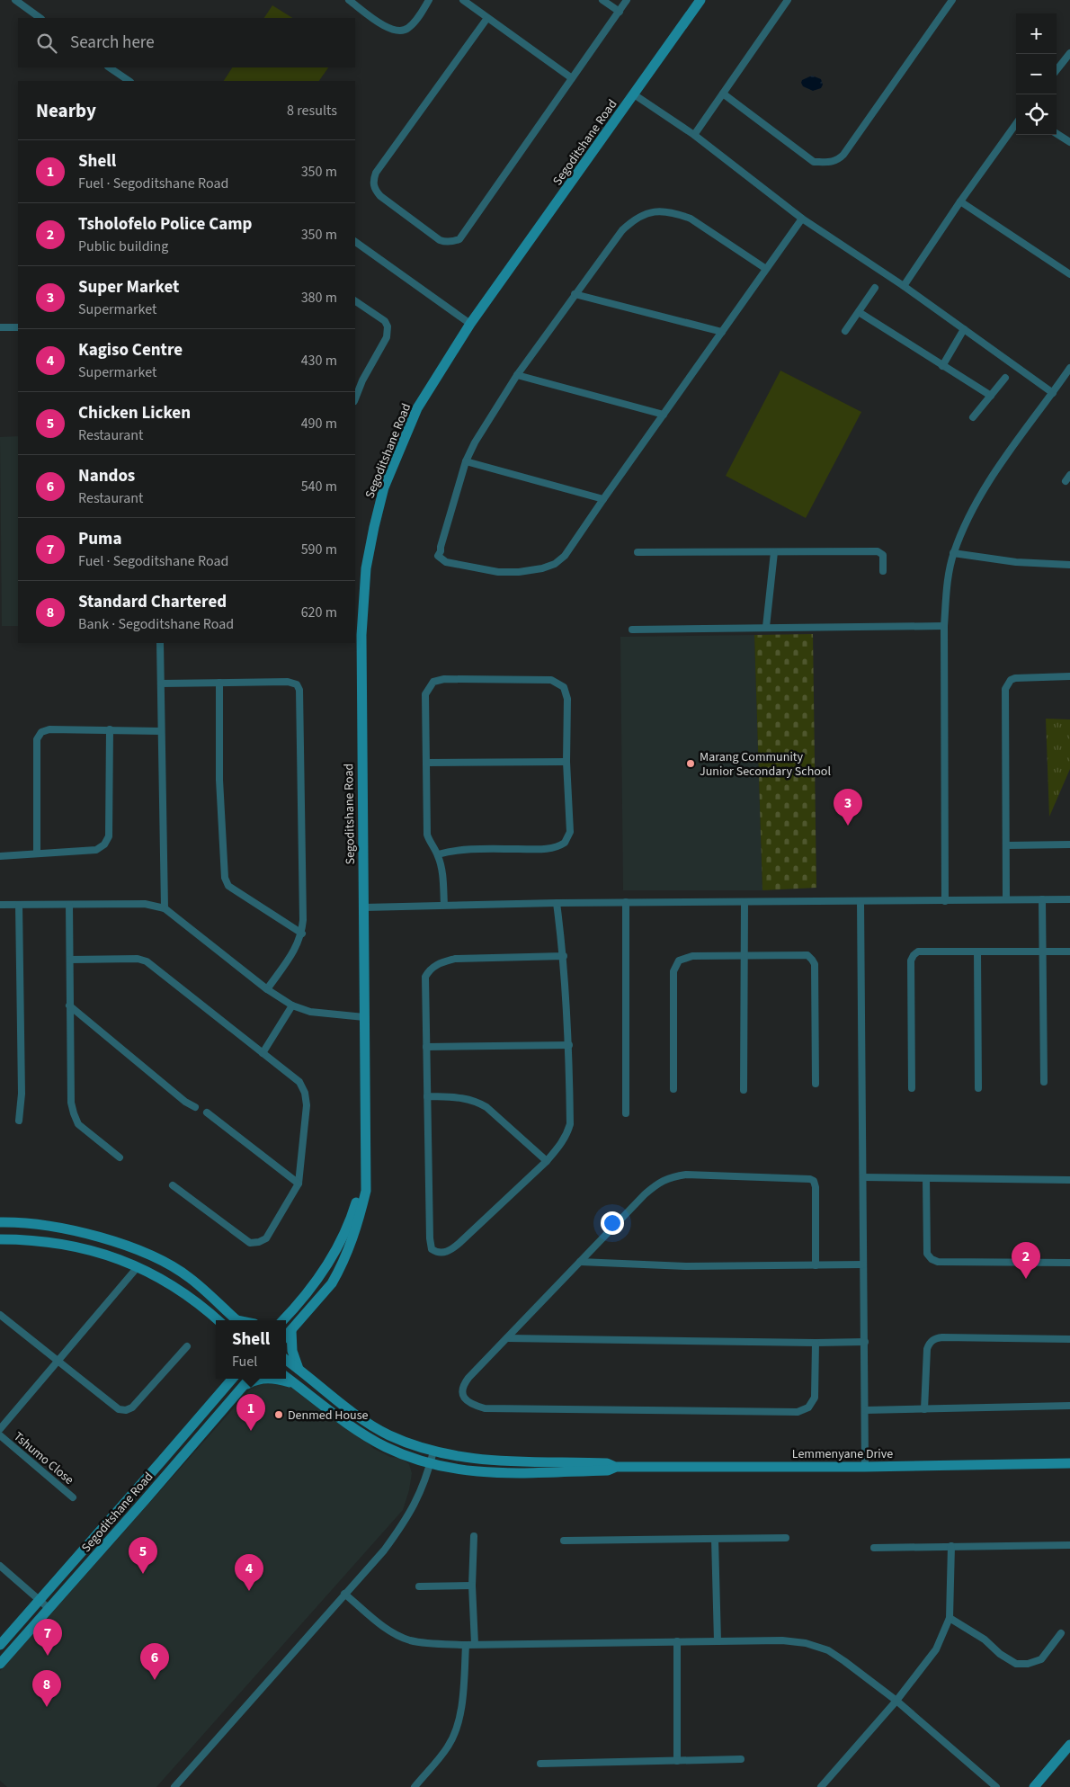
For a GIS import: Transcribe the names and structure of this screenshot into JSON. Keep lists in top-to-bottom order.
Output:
{
  "streets": {
    "street": ["Segoditshane Road", "Lemmenyane Drive", "Tshumo Close"]
  },
  "places": ["Marang Community Junior Secondary School", "Denmed House"],
  "page": {
    "map_buttons": ["+", "−"],
    "search": "Search here",
    "heading": ["Nearby", "8 results"],
    "list": [
      {
        "mark": "1",
        "name": "Shell",
        "note": "Fuel · Segoditshane Road",
        "value": "350 m"
      },
      {
        "mark": "2",
        "name": "Tsholofelo Police Camp",
        "note": "Public building",
        "value": "350 m"
      },
      {
        "mark": "3",
        "name": "Super Market",
        "note": "Supermarket",
        "value": "380 m"
      },
      {
        "mark": "4",
        "name": "Kagiso Centre",
        "note": "Supermarket",
        "value": "430 m"
      },
      {
        "mark": "5",
        "name": "Chicken Licken",
        "note": "Restaurant",
        "value": "490 m"
      },
      {
        "mark": "6",
        "name": "Nandos",
        "note": "Restaurant",
        "value": "540 m"
      },
      {
        "mark": "7",
        "name": "Puma",
        "note": "Fuel · Segoditshane Road",
        "value": "590 m"
      },
      {
        "mark": "8",
        "name": "Standard Chartered",
        "note": "Bank · Segoditshane Road",
        "value": "620 m"
      }
    ],
    "pins": [
      "3",
      "2",
      "1",
      "5",
      "4",
      "7",
      "6",
      "8"
    ],
    "popup": ["Shell", "Fuel"]
  }
}
